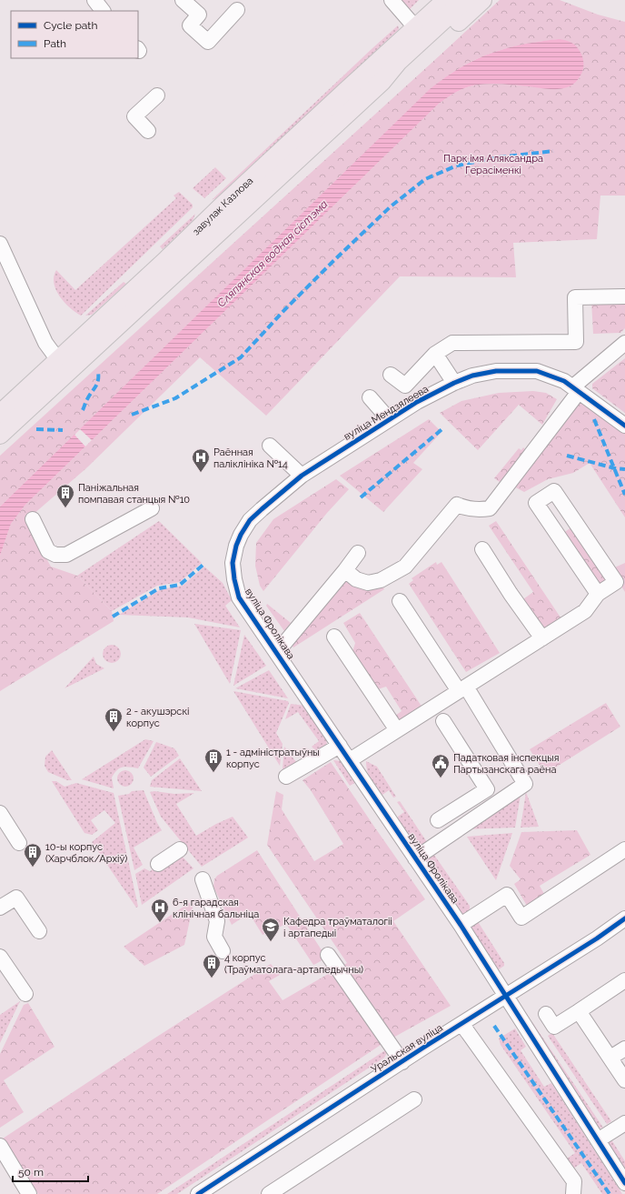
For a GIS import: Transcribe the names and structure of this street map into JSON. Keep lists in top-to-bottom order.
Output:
{
  "streets": {
    "main road": ["завулак Казлова"],
    "street": ["вуліца Мендзялеева", "вуліца Фролікава", "Уральская вуліца"]
  },
  "crossings": [
    ["вуліца Мендзялеева", "вуліца Фролікава"],
    ["вуліца Фролікава", "Уральская вуліца"]
  ],
  "water": ["Сляпянская водная сістэма"],
  "parks": ["Парк імя Аляксандра Герасіменкі"],
  "places": {
    "hospital": ["Раённая паліклініка №14", "6-я гарадская клінічная бальніца"],
    "building": [
      "Паніжальная помпавая станцыя №10",
      "2 - акушэрскі корпус",
      "1 - адміністратыўны корпус",
      "10-ы корпус (Харчблок/Архіў)",
      "4 корпус (Траўматолага-артапедычны)"
    ],
    "public building": ["Падатковая інспекцыя Партызанскага раёна"],
    "school or university": ["Кафедра траўматалогіі і артапедыі"]
  },
  "legend": ["Cycle path", "Path"],
  "scale_bar": "50 m"
}
